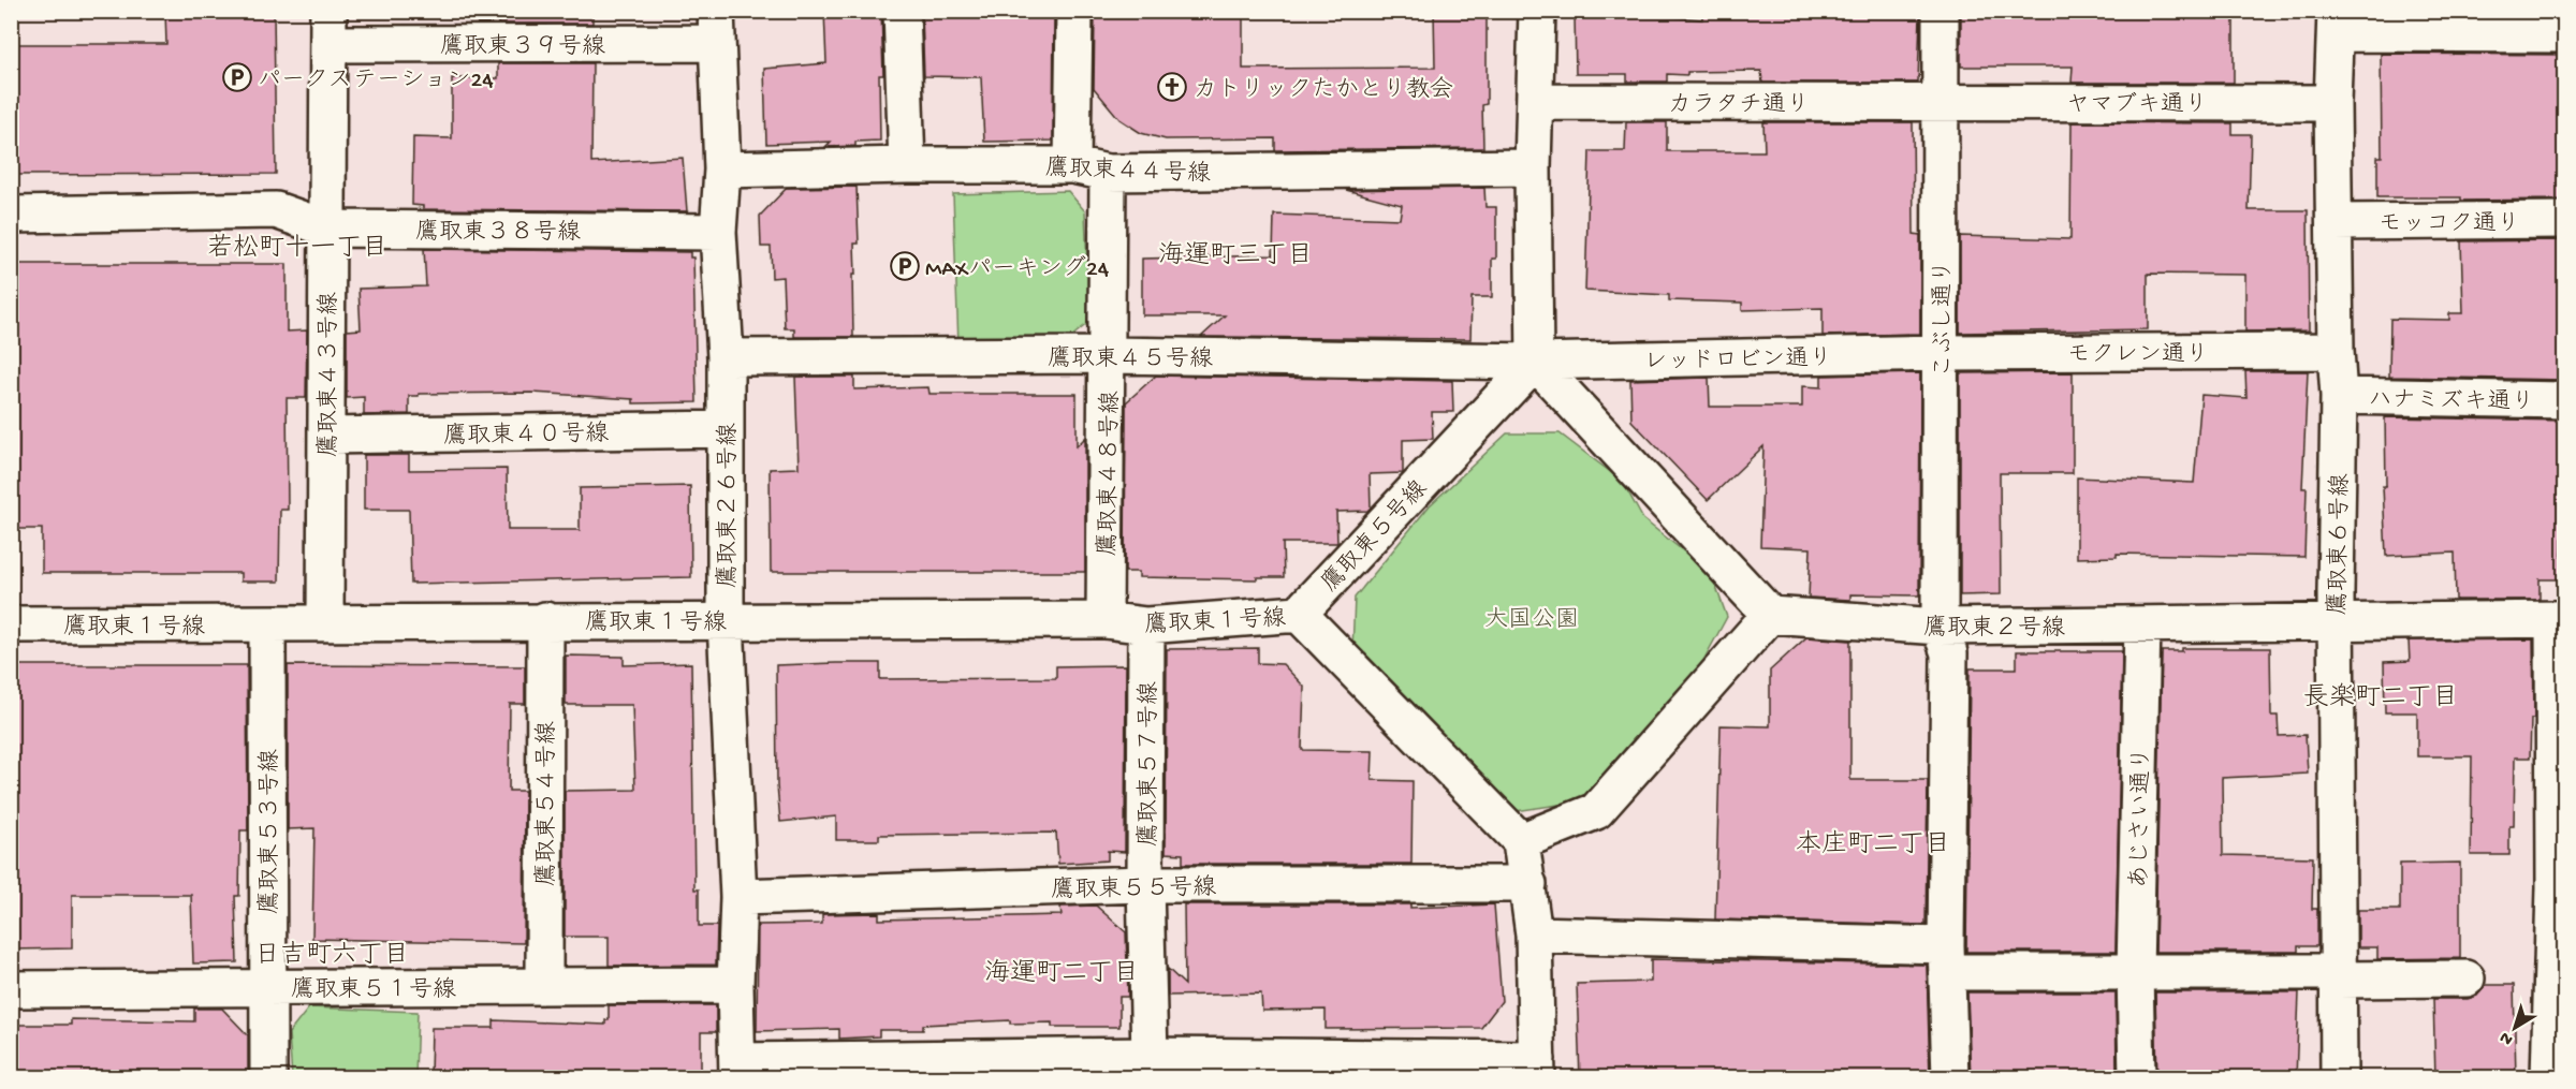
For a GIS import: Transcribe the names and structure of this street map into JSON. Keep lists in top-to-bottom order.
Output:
{
  "streets": {
    "street": [
      "鷹取東３９号線",
      "カラタチ通り",
      "ヤマブキ通り",
      "鷹取東４４号線",
      "モッコク通り",
      "鷹取東３８号線",
      "こぶし通り",
      "モクレン通り",
      "鷹取東４５号線",
      "レッドロビン通り",
      "鷹取東４３号線",
      "ハナミズキ通り",
      "鷹取東４０号線",
      "鷹取東４８号線",
      "鷹取東２６号線",
      "鷹取東５号線",
      "鷹取東６号線",
      "鷹取東１号線",
      "鷹取東２号線",
      "鷹取東５７号線",
      "鷹取東５４号線",
      "あじさい通り",
      "鷹取東５３号線",
      "鷹取東５５号線",
      "鷹取東５１号線"
    ]
  },
  "crossings": [
    ["鷹取東３９号線", "鷹取東４３号線"],
    ["鷹取東３９号線", "鷹取東２６号線"],
    ["カラタチ通り", "ヤマブキ通り"],
    ["カラタチ通り", "こぶし通り"],
    ["ヤマブキ通り", "こぶし通り"],
    ["ヤマブキ通り", "鷹取東６号線"],
    ["鷹取東４４号線", "鷹取東４８号線"],
    ["鷹取東４４号線", "鷹取東２６号線"],
    ["モッコク通り", "鷹取東６号線"],
    ["鷹取東３８号線", "鷹取東４３号線"],
    ["鷹取東３８号線", "鷹取東２６号線"],
    ["こぶし通り", "モクレン通り"],
    ["こぶし通り", "レッドロビン通り"],
    ["こぶし通り", "鷹取東２号線"],
    ["モクレン通り", "レッドロビン通り"],
    ["モクレン通り", "鷹取東６号線"],
    ["鷹取東４５号線", "レッドロビン通り"],
    ["鷹取東４５号線", "鷹取東４８号線"],
    ["鷹取東４５号線", "鷹取東２６号線"],
    ["鷹取東４５号線", "鷹取東５号線"],
    ["レッドロビン通り", "鷹取東５号線"],
    ["鷹取東４３号線", "鷹取東４０号線"],
    ["鷹取東４３号線", "鷹取東１号線"],
    ["ハナミズキ通り", "鷹取東６号線"],
    ["鷹取東４０号線", "鷹取東２６号線"],
    ["鷹取東４８号線", "鷹取東１号線"],
    ["鷹取東２６号線", "鷹取東１号線"],
    ["鷹取東２６号線", "鷹取東５５号線"],
    ["鷹取東２６号線", "鷹取東５１号線"],
    ["鷹取東５号線", "鷹取東１号線"],
    ["鷹取東６号線", "鷹取東２号線"],
    ["鷹取東１号線", "鷹取東５７号線"],
    ["鷹取東１号線", "鷹取東５４号線"],
    ["鷹取東１号線", "鷹取東５３号線"],
    ["鷹取東２号線", "あじさい通り"],
    ["鷹取東５７号線", "鷹取東５５号線"],
    ["鷹取東５４号線", "鷹取東５１号線"],
    ["鷹取東５３号線", "鷹取東５１号線"]
  ],
  "districts": [
    "若松町十一丁目",
    "海運町三丁目",
    "長楽町二丁目",
    "本庄町二丁目",
    "日吉町六丁目",
    "海運町二丁目"
  ],
  "parks": ["大国公園"],
  "places": {
    "parking": ["パークステーション24", "MAXパーキング24"],
    "church": ["カトリックたかとり教会"]
  },
  "north": "bottom left"
}
